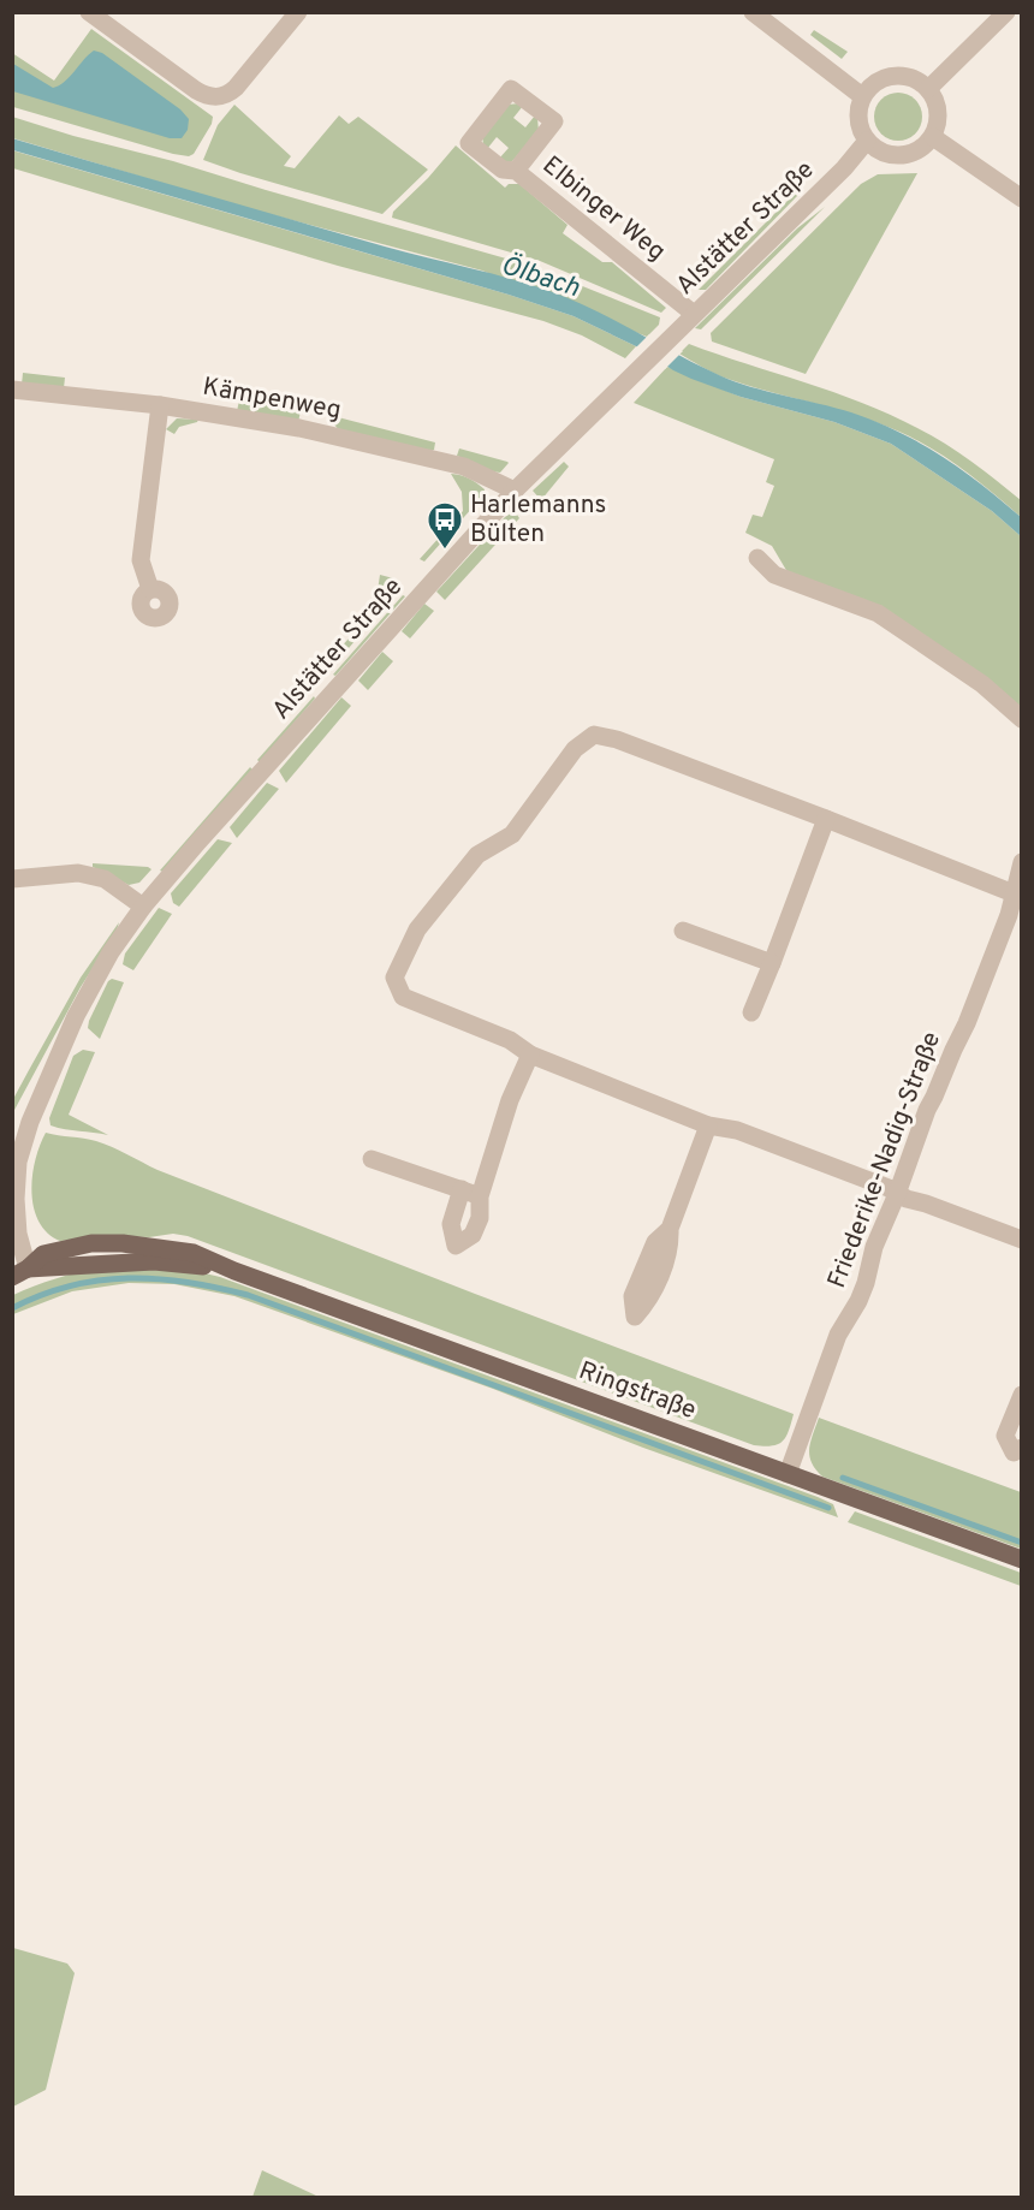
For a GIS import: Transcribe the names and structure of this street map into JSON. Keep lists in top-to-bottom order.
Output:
{
  "streets": {
    "main road": ["Ringstraße"],
    "street": [
      "Elbinger Weg",
      "Alstätter Straße",
      "Kämpenweg",
      "Friederike-Nadig-Straße"
    ]
  },
  "crossings": [
    ["Elbinger Weg", "Alstätter Straße"],
    ["Alstätter Straße", "Kämpenweg"],
    ["Alstätter Straße", "Ringstraße"],
    ["Friederike-Nadig-Straße", "Ringstraße"]
  ],
  "water": ["Ölbach"],
  "places": {
    "bus stop": ["Harlemanns Bülten"]
  }
}
